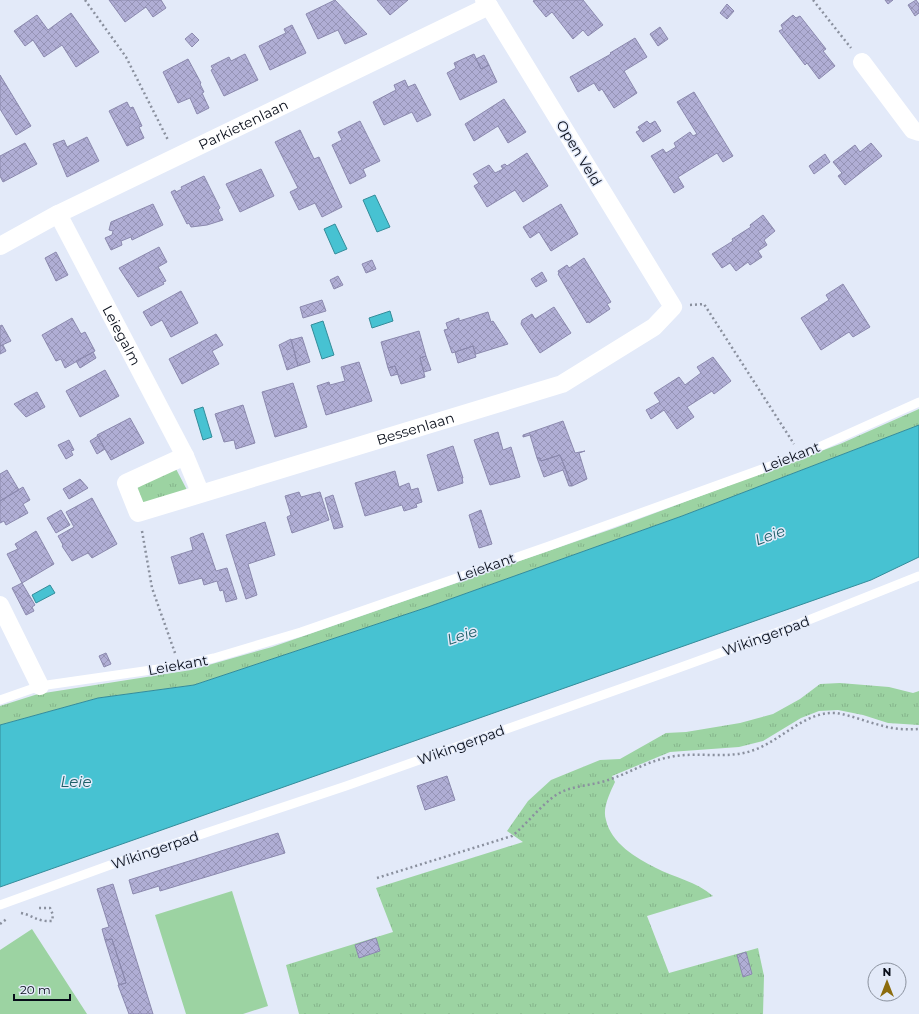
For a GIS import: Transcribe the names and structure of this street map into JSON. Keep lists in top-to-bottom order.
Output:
{
  "streets": {
    "street": [
      "Parkietenlaan",
      "Open Veld",
      "Leiegalm",
      "Bessenlaan"
    ],
    "lane": ["Leiekant", "Wikingerpad"]
  },
  "crossings": [
    ["Parkietenlaan", "Open Veld"],
    ["Parkietenlaan", "Leiegalm"],
    ["Open Veld", "Bessenlaan"],
    ["Leiegalm", "Bessenlaan"]
  ],
  "water": ["Leie"],
  "scale_bar": "20 m",
  "north": "top"
}
